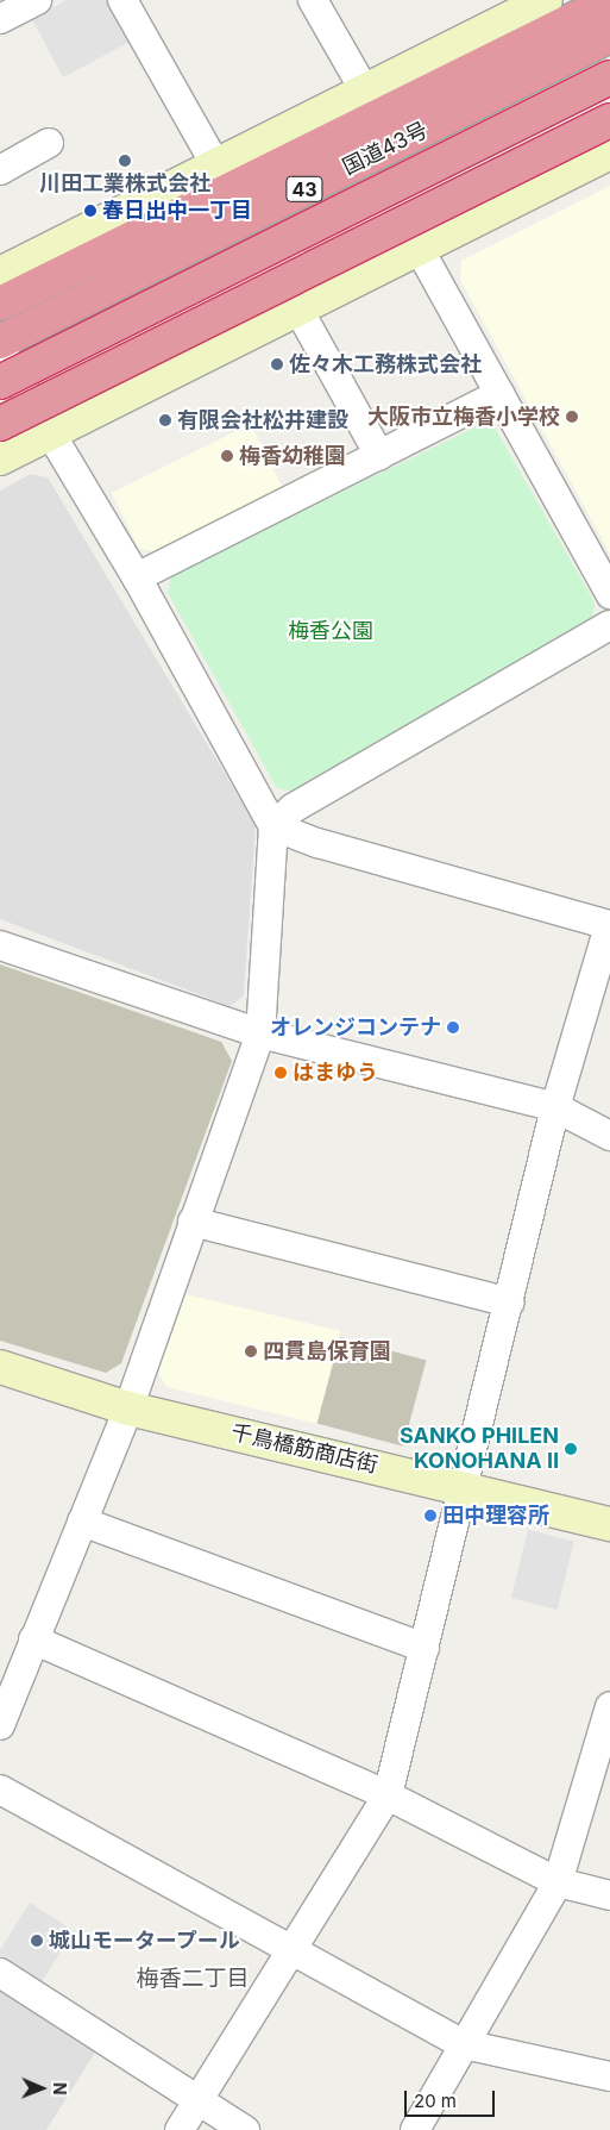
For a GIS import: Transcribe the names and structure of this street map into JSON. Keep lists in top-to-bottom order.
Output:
{
  "streets": {
    "highway": ["国道43号", "43"],
    "street": ["千鳥橋筋商店街"]
  },
  "districts": ["梅香二丁目"],
  "parks": ["梅香公園"],
  "places": [
    "川田工業株式会社",
    "春日出中一丁目",
    "佐々木工務株式会社",
    "大阪市立梅香小学校",
    "有限会社松井建設",
    "梅香幼稚園",
    "オレンジコンテナ",
    "はまゆう",
    "四貫島保育園",
    "SANKO PHILEN KONOHANA Ⅱ",
    "田中理容所",
    "城山モータープール"
  ],
  "scale_bar": "20 m",
  "north": "right"
}
